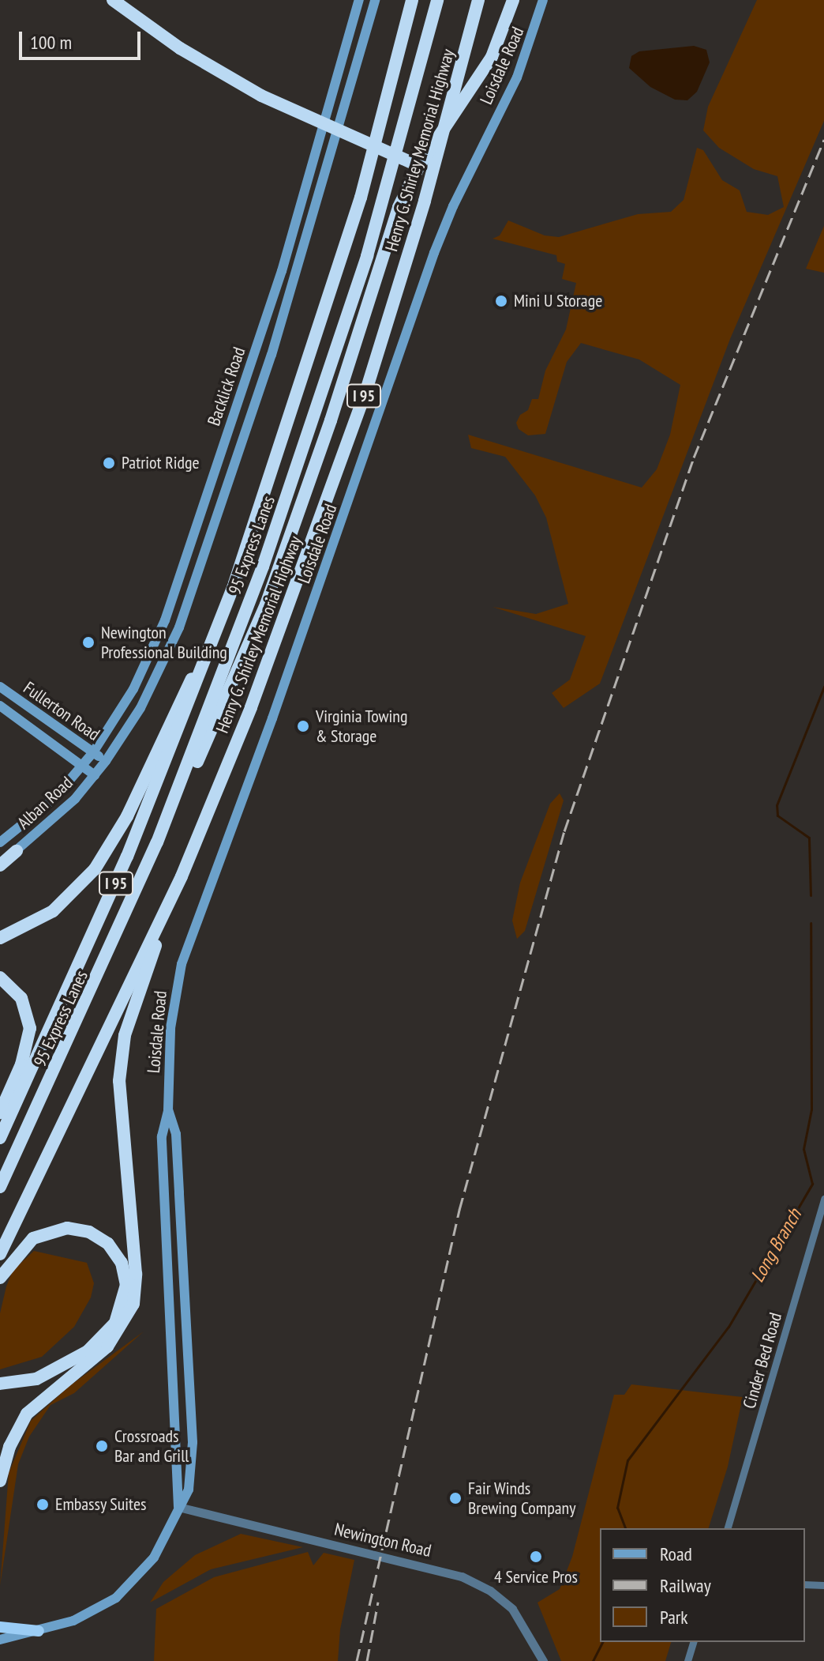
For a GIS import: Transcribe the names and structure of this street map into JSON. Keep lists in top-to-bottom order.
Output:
{
  "streets": {
    "highway": ["Henry G. Shirley Memorial Highway", "I 95", "95 Express Lanes"],
    "main road": [
      "Loisdale Road",
      "Backlick Road",
      "Fullerton Road",
      "Alban Road"
    ],
    "street": ["Cinder Bed Road", "Newington Road"]
  },
  "crossings": [
    ["Loisdale Road", "Newington Road"],
    ["Backlick Road", "Fullerton Road"],
    ["Backlick Road", "Alban Road"],
    ["Fullerton Road", "Alban Road"]
  ],
  "water": ["Long Branch"],
  "places": [
    "Mini U Storage",
    "Patriot Ridge",
    "Newington Professional Building",
    "Virginia Towing & Storage",
    "Crossroads Bar and Grill",
    "Fair Winds Brewing Company",
    "Embassy Suites",
    "4 Service Pros"
  ],
  "legend": ["Road", "Railway", "Park"],
  "scale_bar": "100 m"
}
